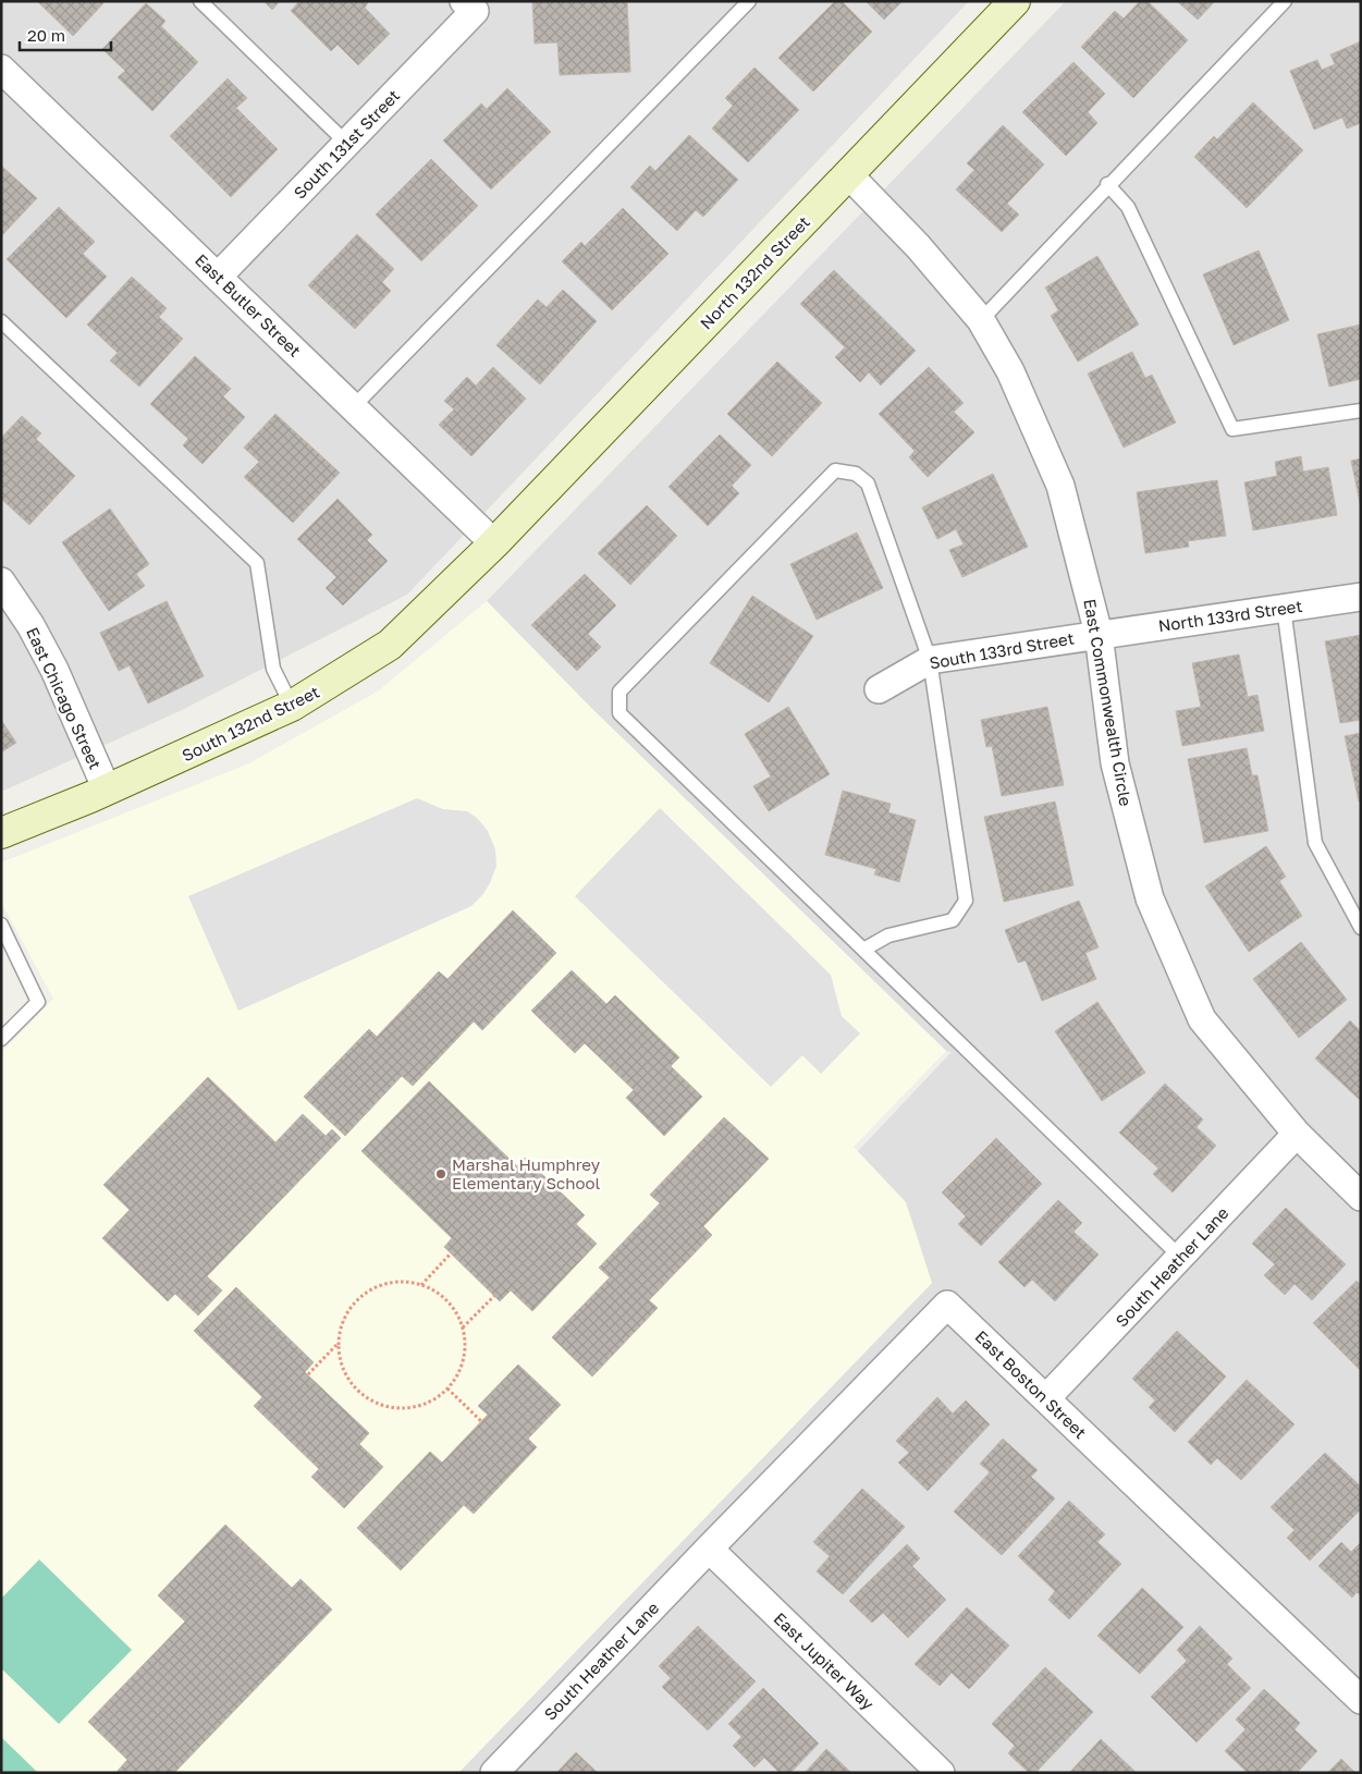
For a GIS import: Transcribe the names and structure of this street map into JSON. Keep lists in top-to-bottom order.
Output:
{
  "streets": {
    "street": [
      "South 131st Street",
      "North 132nd Street",
      "East Butler Street",
      "North 133rd Street",
      "South 133rd Street",
      "East Chicago Street",
      "East Commonwealth Circle",
      "South 132nd Street",
      "South Heather Lane",
      "East Boston Street",
      "East Jupiter Way"
    ]
  },
  "crossings": [
    ["South 131st Street", "East Butler Street"],
    ["North 132nd Street", "East Butler Street"],
    ["North 132nd Street", "East Commonwealth Circle"],
    ["North 132nd Street", "South 132nd Street"],
    ["East Butler Street", "South 132nd Street"],
    ["North 133rd Street", "South 133rd Street"],
    ["North 133rd Street", "East Commonwealth Circle"],
    ["South 133rd Street", "East Commonwealth Circle"],
    ["East Chicago Street", "South 132nd Street"],
    ["East Commonwealth Circle", "South Heather Lane"],
    ["South Heather Lane", "East Boston Street"],
    ["South Heather Lane", "East Jupiter Way"],
    ["East Boston Street", "East Jupiter Way"]
  ],
  "places": ["Marshal Humphrey Elementary School"],
  "scale_bar": "20 m"
}
